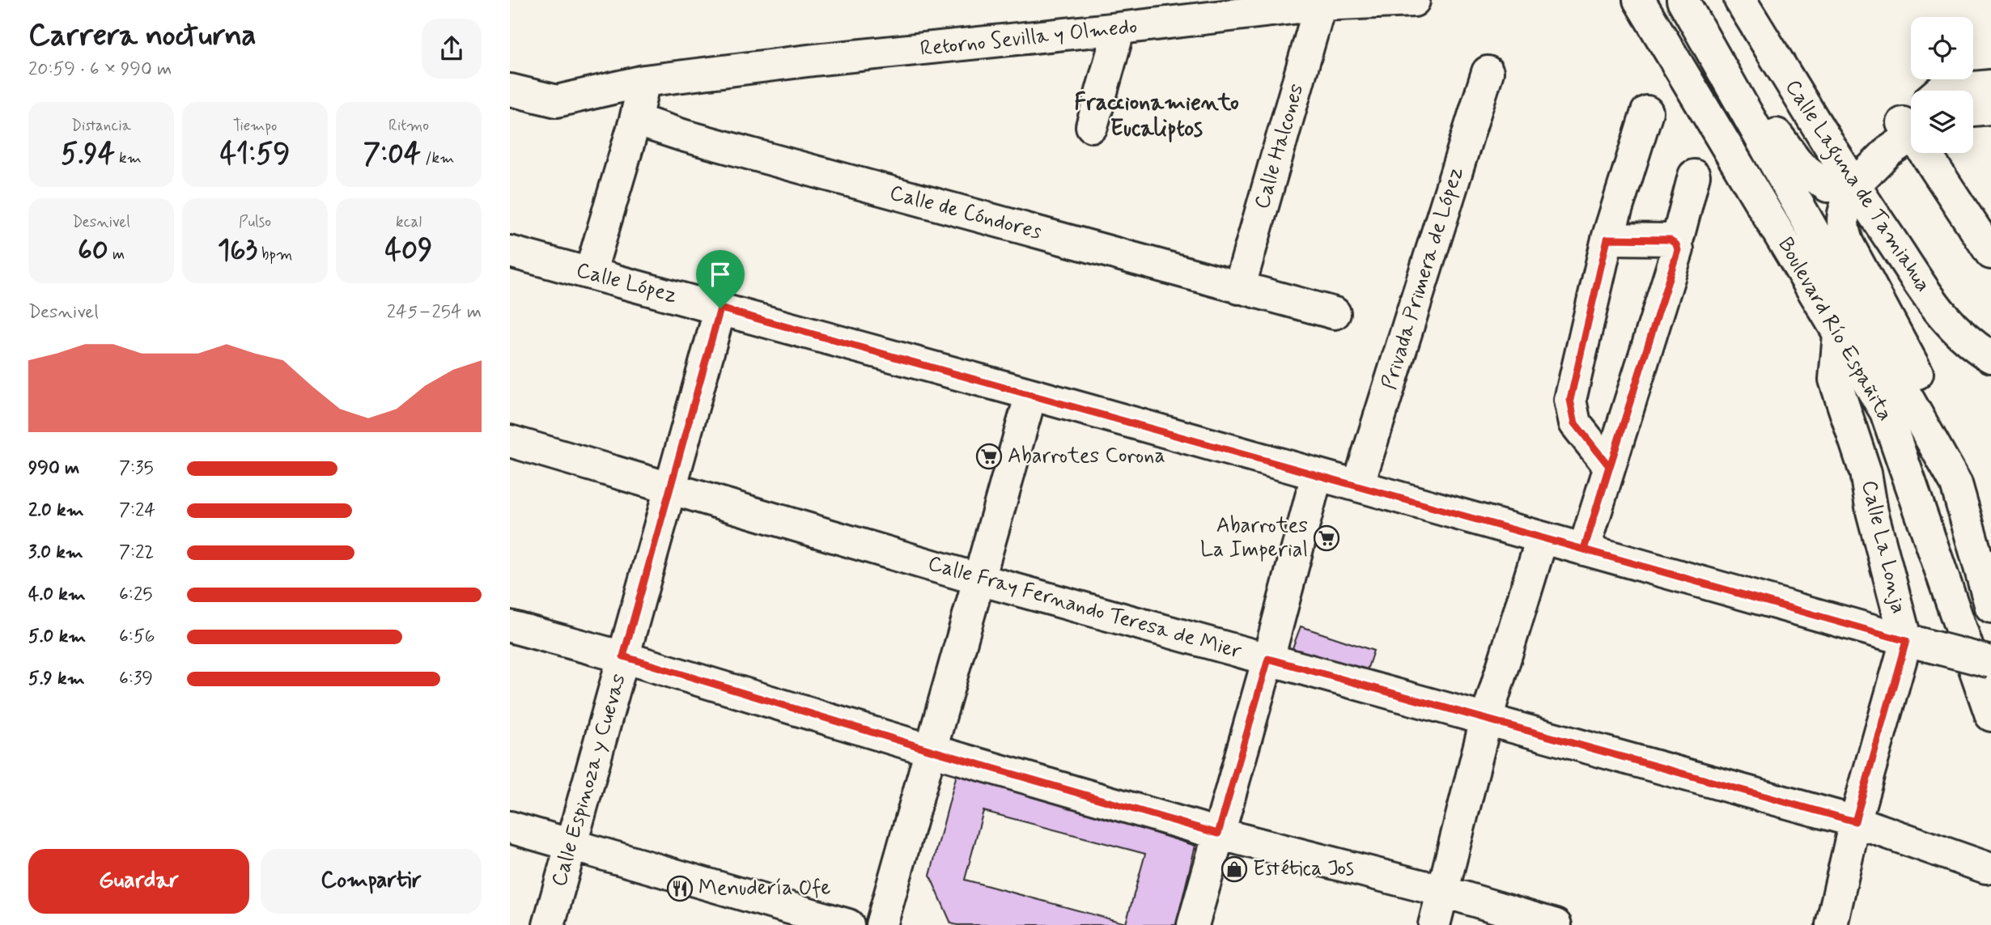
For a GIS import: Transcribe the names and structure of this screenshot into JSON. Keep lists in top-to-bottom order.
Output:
{
  "streets": {
    "street": [
      "Retorno Sevilla y Olmedo",
      "Calle Halcones",
      "Calle Laguna de Tamiahua",
      "Calle de Cóndores",
      "Privada Primera de López",
      "Calle López",
      "Boulevard Río Españita",
      "Calle La Lonja",
      "Calle Fray Fernando Teresa de Mier",
      "Calle Espinoza y Cuevas"
    ]
  },
  "crossings": [
    ["Retorno Sevilla y Olmedo", "Calle Halcones"],
    ["Calle Halcones", "Calle de Cóndores"],
    ["Privada Primera de López", "Calle López"],
    ["Calle López", "Calle La Lonja"],
    ["Calle López", "Calle Espinoza y Cuevas"],
    ["Boulevard Río Españita", "Calle La Lonja"],
    ["Calle La Lonja", "Calle Fray Fernando Teresa de Mier"],
    ["Calle Fray Fernando Teresa de Mier", "Calle Espinoza y Cuevas"]
  ],
  "districts": ["Fraccionamiento Eucaliptos"],
  "places": {
    "supermarket": ["Abarrotes Corona", "Abarrotes La Imperial"],
    "shop": ["Estética Jos"],
    "restaurant": ["Menudería Ofe"]
  },
  "page": {
    "heading": ["Carrera nocturna", "20:59 · 6 × 990 m"],
    "stats": [
      ["Distancia", "5.94 km"],
      ["Tiempo", "41:59"],
      ["Ritmo", "7:04 /km"],
      ["Desnivel", "60 m"],
      ["Pulso", "163 bpm"],
      ["kcal", "409"]
    ],
    "chart": ["Desnivel", "245–254 m"],
    "list": [
      {
        "name": "990 m",
        "note": "7:35"
      },
      {
        "name": "2.0 km",
        "note": "7:24"
      },
      {
        "name": "3.0 km",
        "note": "7:22"
      },
      {
        "name": "4.0 km",
        "note": "6:25"
      },
      {
        "name": "5.0 km",
        "note": "6:56"
      },
      {
        "name": "5.9 km",
        "note": "6:39"
      }
    ],
    "buttons": ["Guardar", "Compartir"]
  }
}
